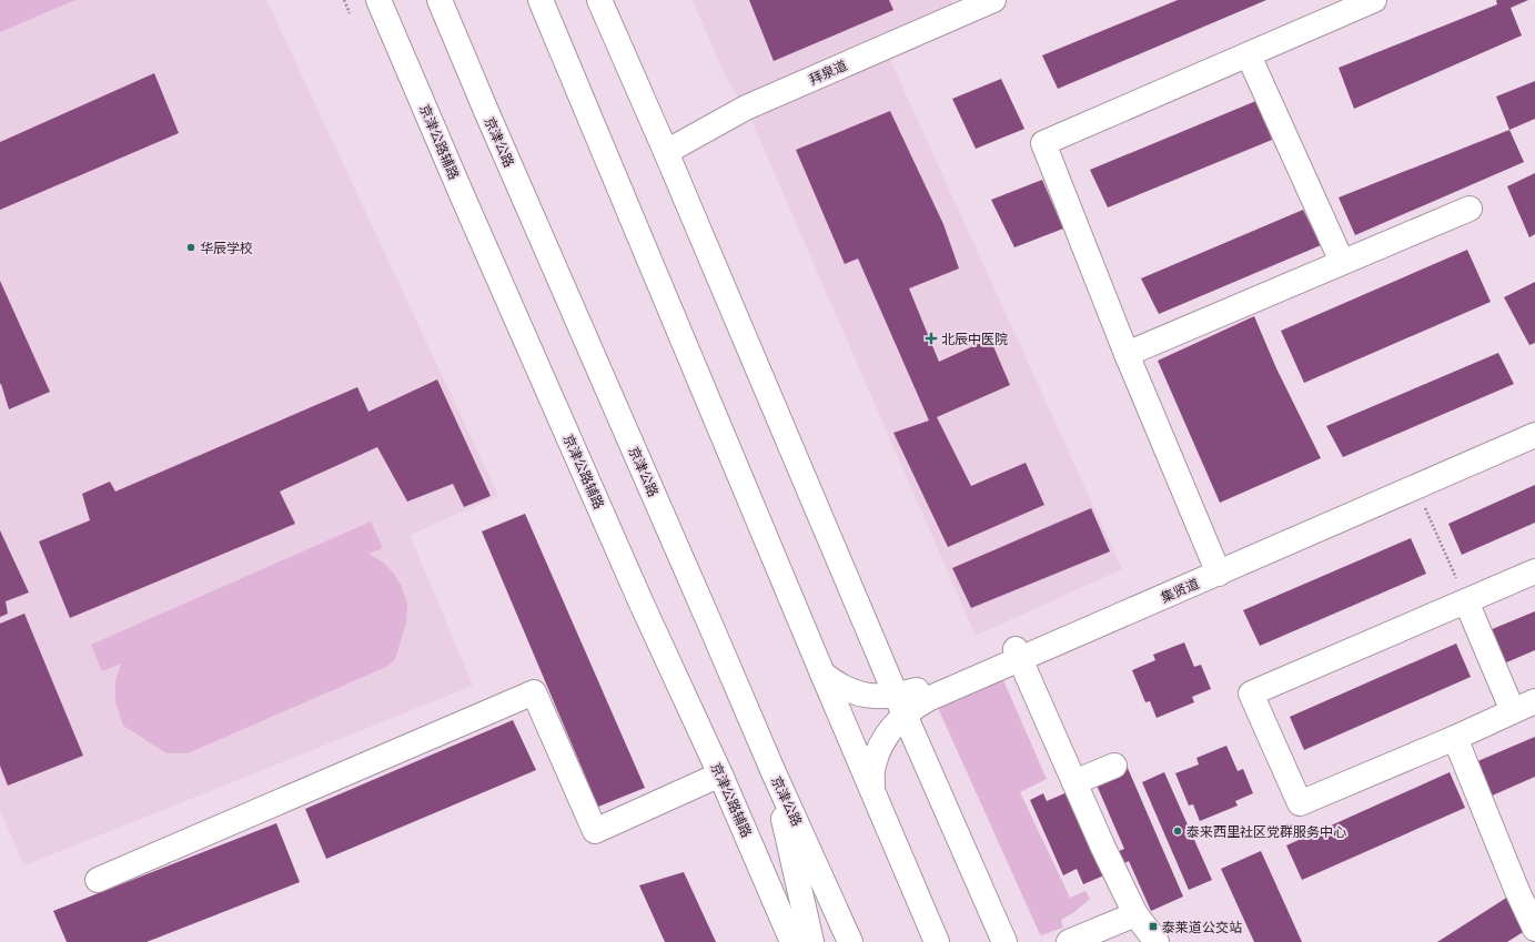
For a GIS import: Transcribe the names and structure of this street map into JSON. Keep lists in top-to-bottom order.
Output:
{
  "streets": {
    "main road": [
      "拜泉道",
      "京津公路辅路",
      "京津公路",
      "集贤道"
    ]
  },
  "places": {
    "other": ["华辰学校", "泰来西里社区党群服务中心"],
    "health": ["北辰中医院"],
    "transit": ["泰莱道公交站"]
  }
}
